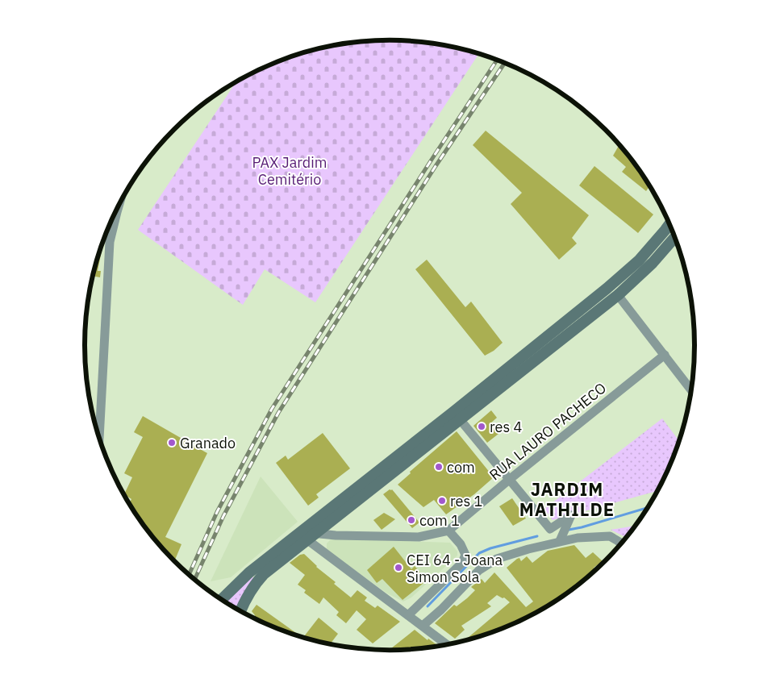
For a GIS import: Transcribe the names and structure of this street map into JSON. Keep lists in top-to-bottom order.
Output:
{
  "streets": {
    "street": ["RUA LAURO PACHECO"]
  },
  "districts": ["JARDIM MATHILDE"],
  "parks": ["PAX Jardim Cemitério"],
  "places": [
    "res 4",
    "Granado",
    "com",
    "res 1",
    "com 1",
    "CEI 64 - Joana Simon Sola"
  ]
}
